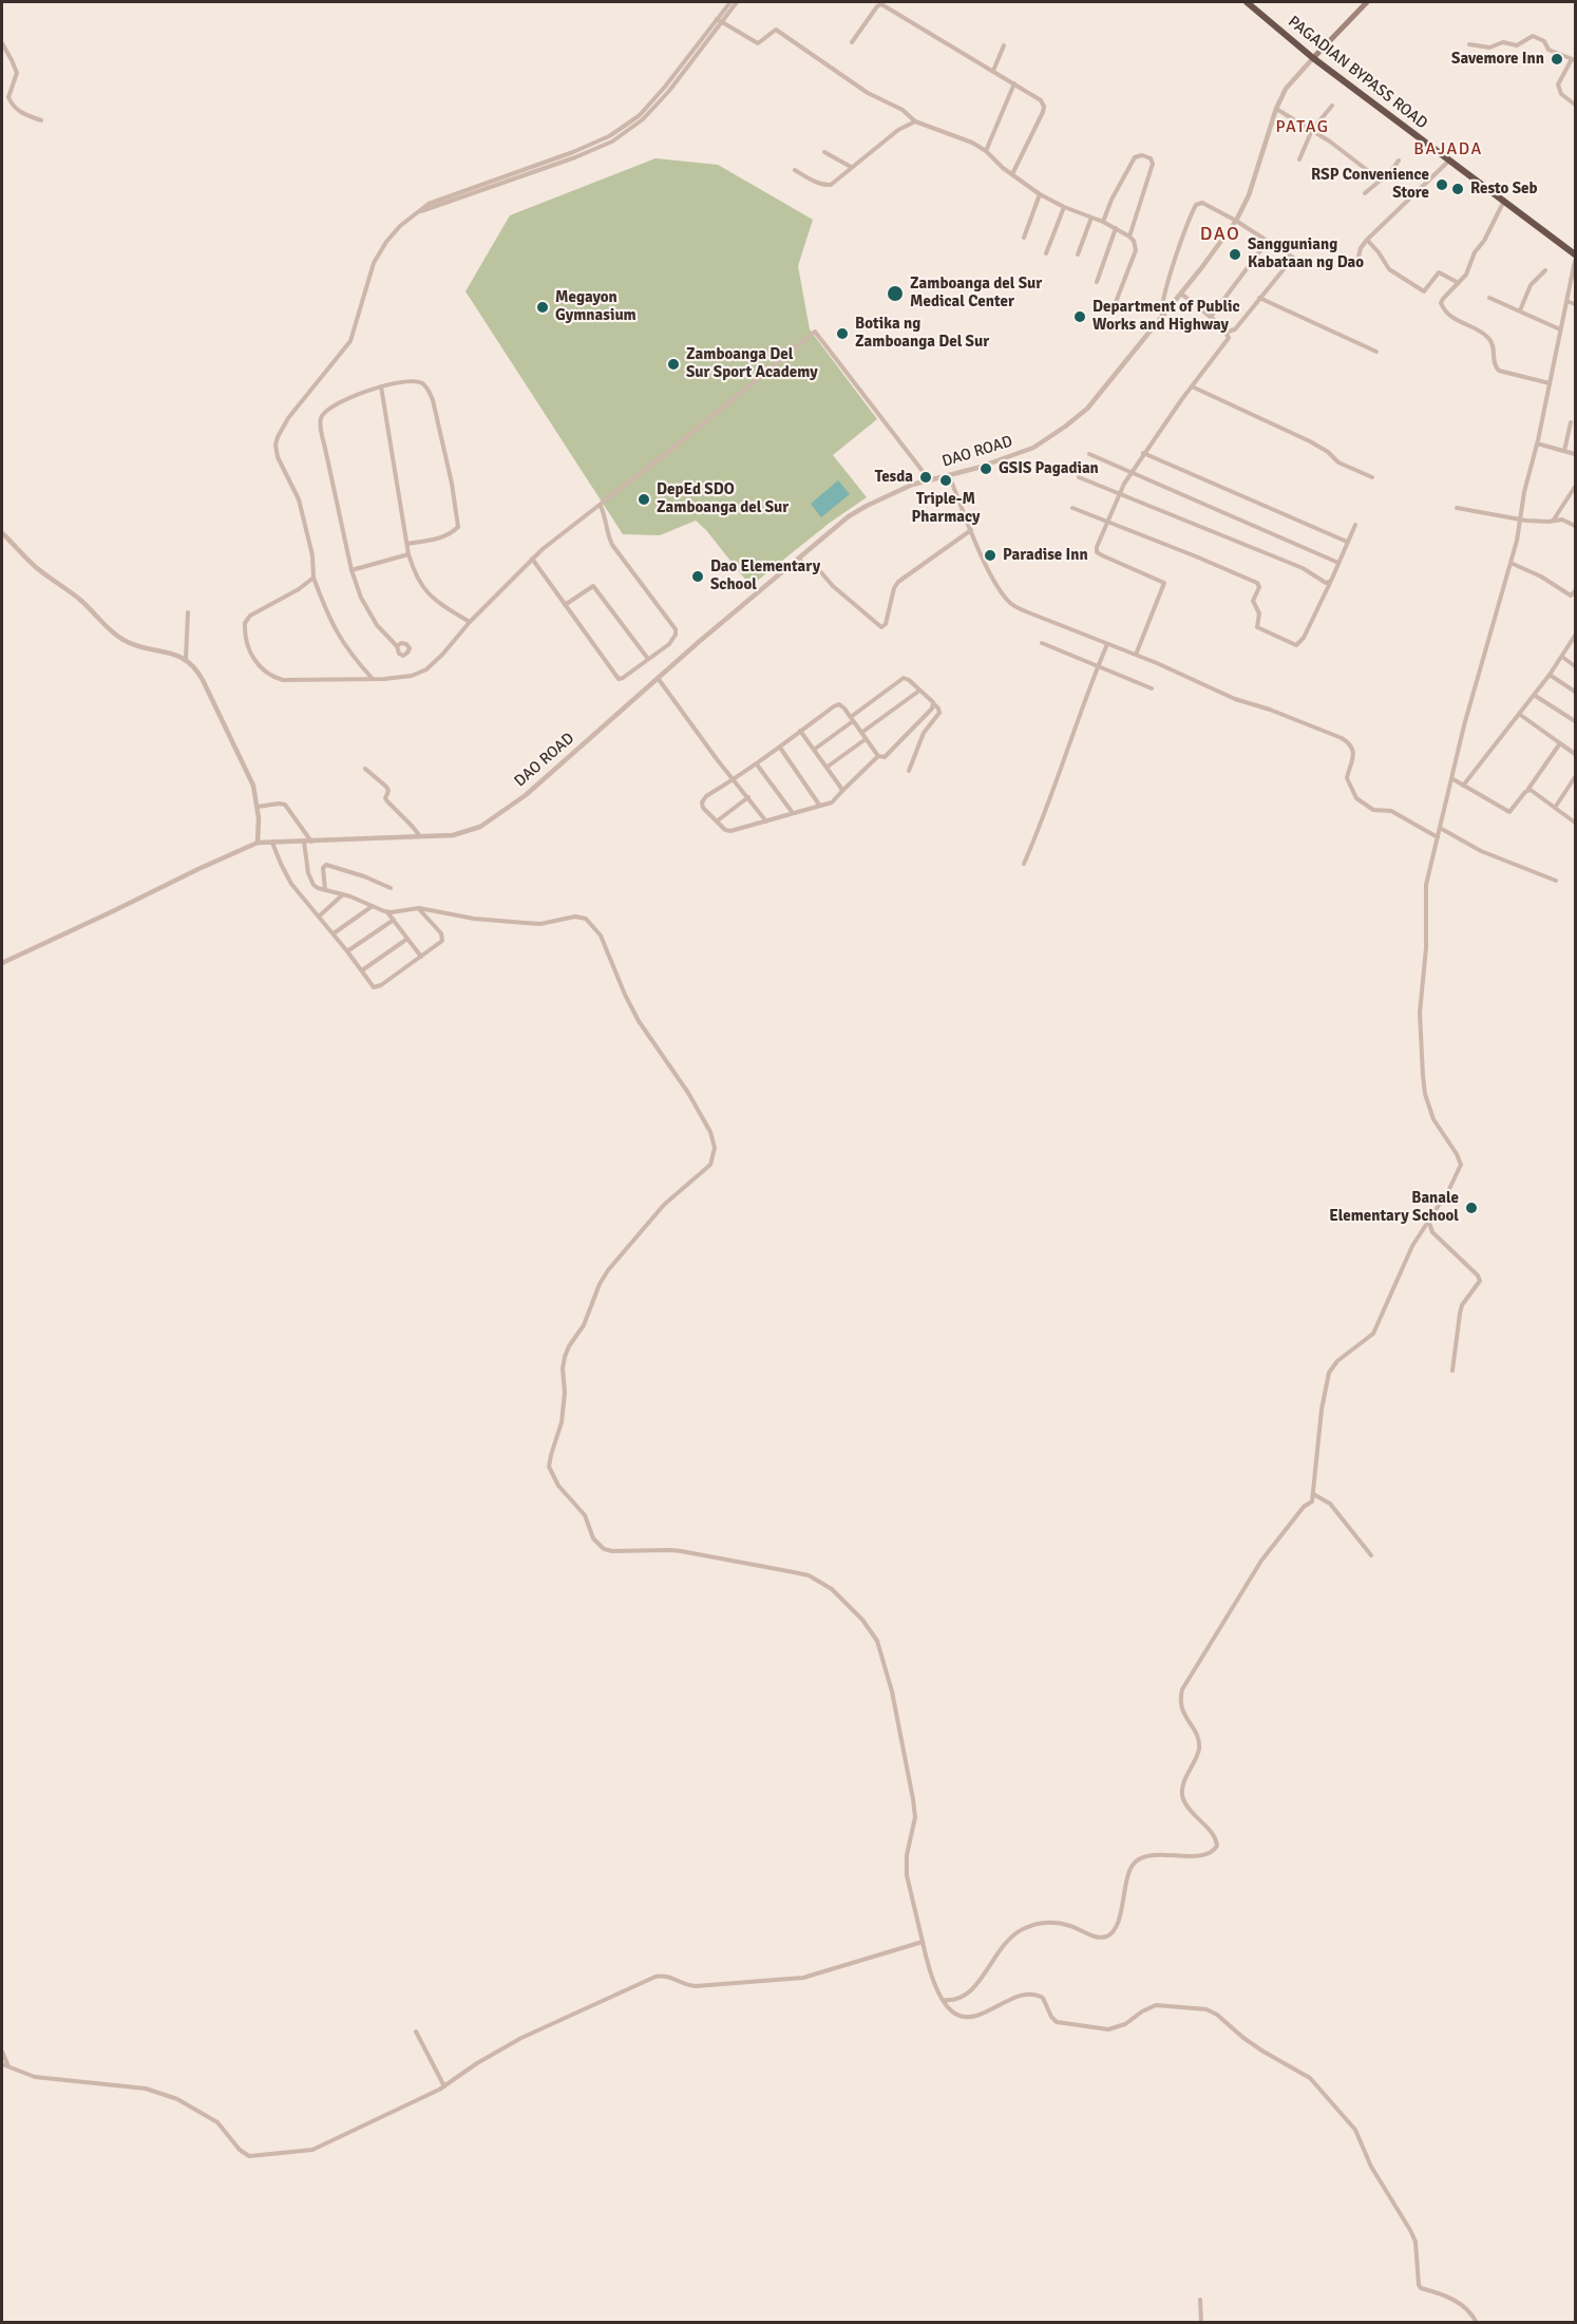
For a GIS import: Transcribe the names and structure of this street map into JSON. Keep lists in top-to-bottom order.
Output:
{
  "streets": {
    "highway": ["PAGADIAN BYPASS ROAD"],
    "street": ["DAO ROAD"]
  },
  "crossings": [
    ["PAGADIAN BYPASS ROAD", "DAO ROAD"]
  ],
  "districts": ["PATAG", "BAJADA", "DAO"],
  "places": [
    "Savemore Inn",
    "RSP Convenience Store",
    "Resto Seb",
    "Sangguniang Kabataan ng Dao",
    "Zamboanga del Sur Medical Center",
    "Megayon Gymnasium",
    "Department of Public Works and Highway",
    "Botika ng Zamboanga Del Sur",
    "Zamboanga Del Sur Sport Academy",
    "GSIS Pagadian",
    "Tesda",
    "Triple-M Pharmacy",
    "DepEd SDO Zamboanga del Sur",
    "Paradise Inn",
    "Dao Elementary School",
    "Banale Elementary School"
  ]
}
